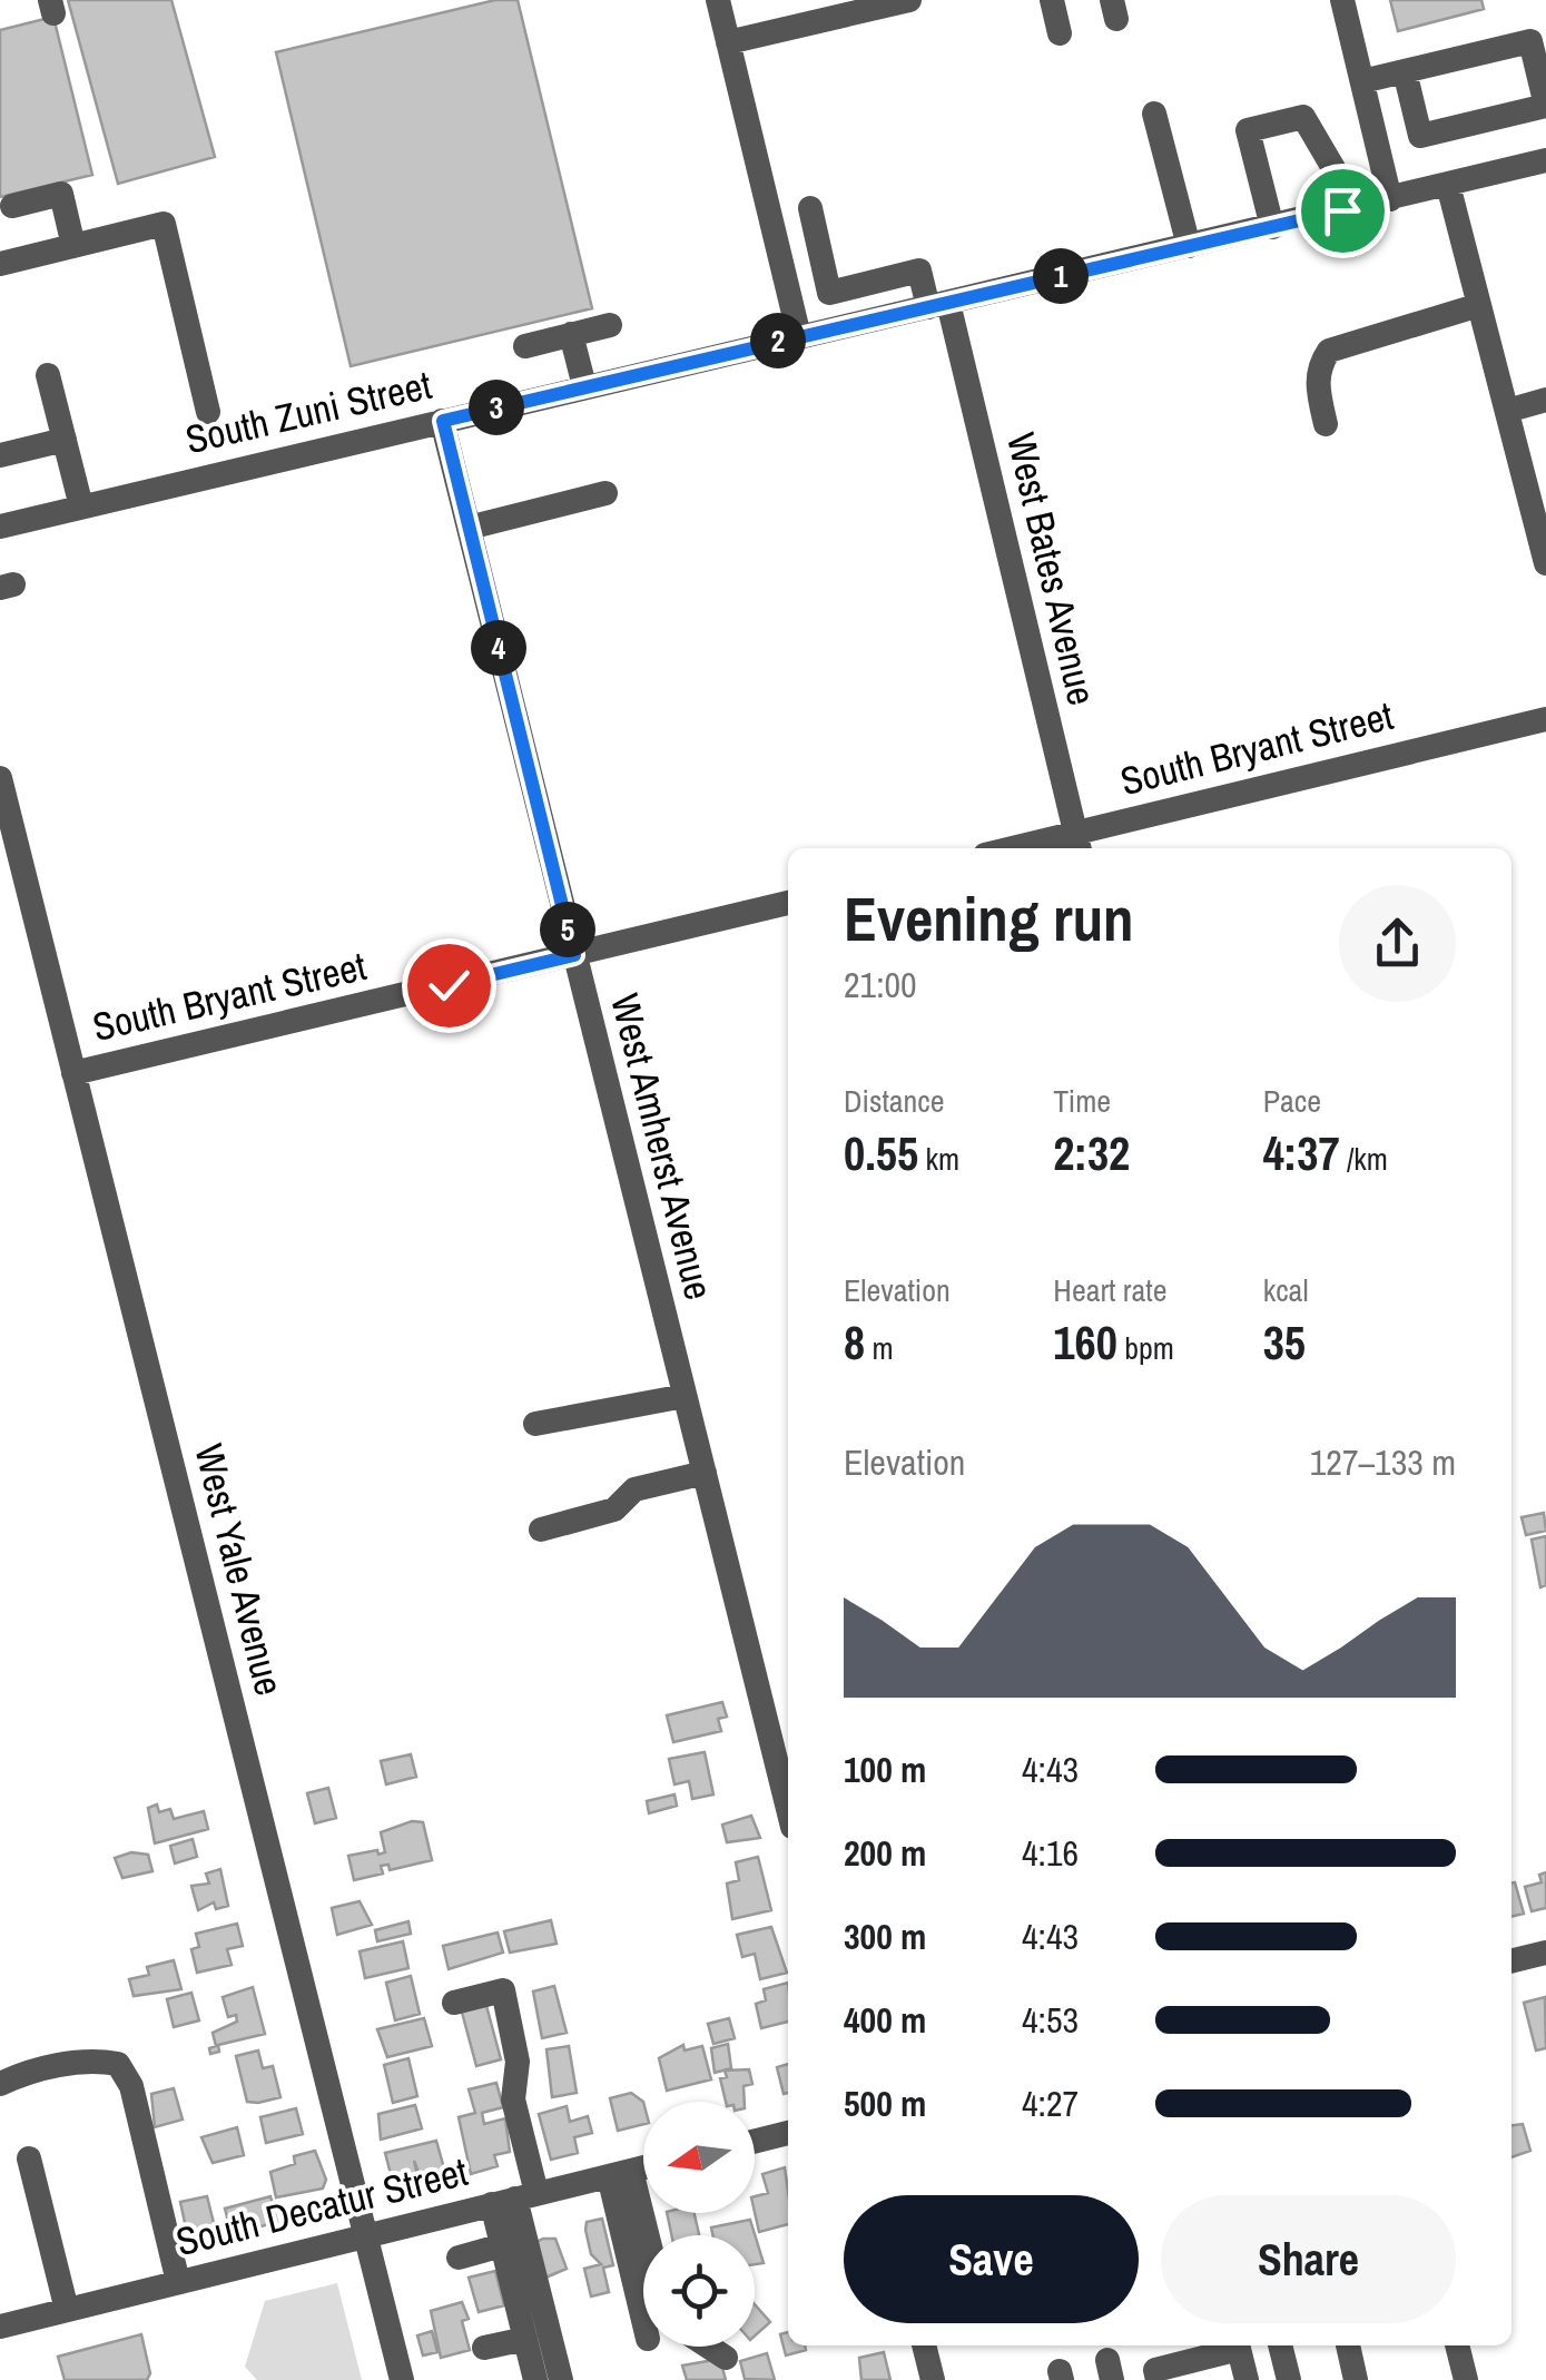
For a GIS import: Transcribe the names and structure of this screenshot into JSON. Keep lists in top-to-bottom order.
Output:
{
  "streets": {
    "street": [
      "South Zuni Street",
      "West Bates Avenue",
      "South Bryant Street",
      "West Amherst Avenue",
      "West Yale Avenue",
      "South Decatur Street"
    ]
  },
  "crossings": [
    ["South Zuni Street", "West Bates Avenue"],
    ["South Zuni Street", "West Amherst Avenue"],
    ["West Bates Avenue", "South Bryant Street"],
    ["South Bryant Street", "West Amherst Avenue"],
    ["South Bryant Street", "West Yale Avenue"],
    ["West Yale Avenue", "South Decatur Street"]
  ],
  "north": "left",
  "page": {
    "pins": [
      "1",
      "2",
      "3",
      "4",
      "5"
    ],
    "heading": ["Evening run", "21:00"],
    "stats": [
      ["Distance", "0.55 km"],
      ["Time", "2:32"],
      ["Pace", "4:37 /km"],
      ["Elevation", "8 m"],
      ["Heart rate", "160 bpm"],
      ["kcal", "35"]
    ],
    "chart": ["Elevation", "127–133 m"],
    "list": [
      {
        "name": "100 m",
        "note": "4:43"
      },
      {
        "name": "200 m",
        "note": "4:16"
      },
      {
        "name": "300 m",
        "note": "4:43"
      },
      {
        "name": "400 m",
        "note": "4:53"
      },
      {
        "name": "500 m",
        "note": "4:27"
      }
    ],
    "buttons": ["Save", "Share"]
  }
}
